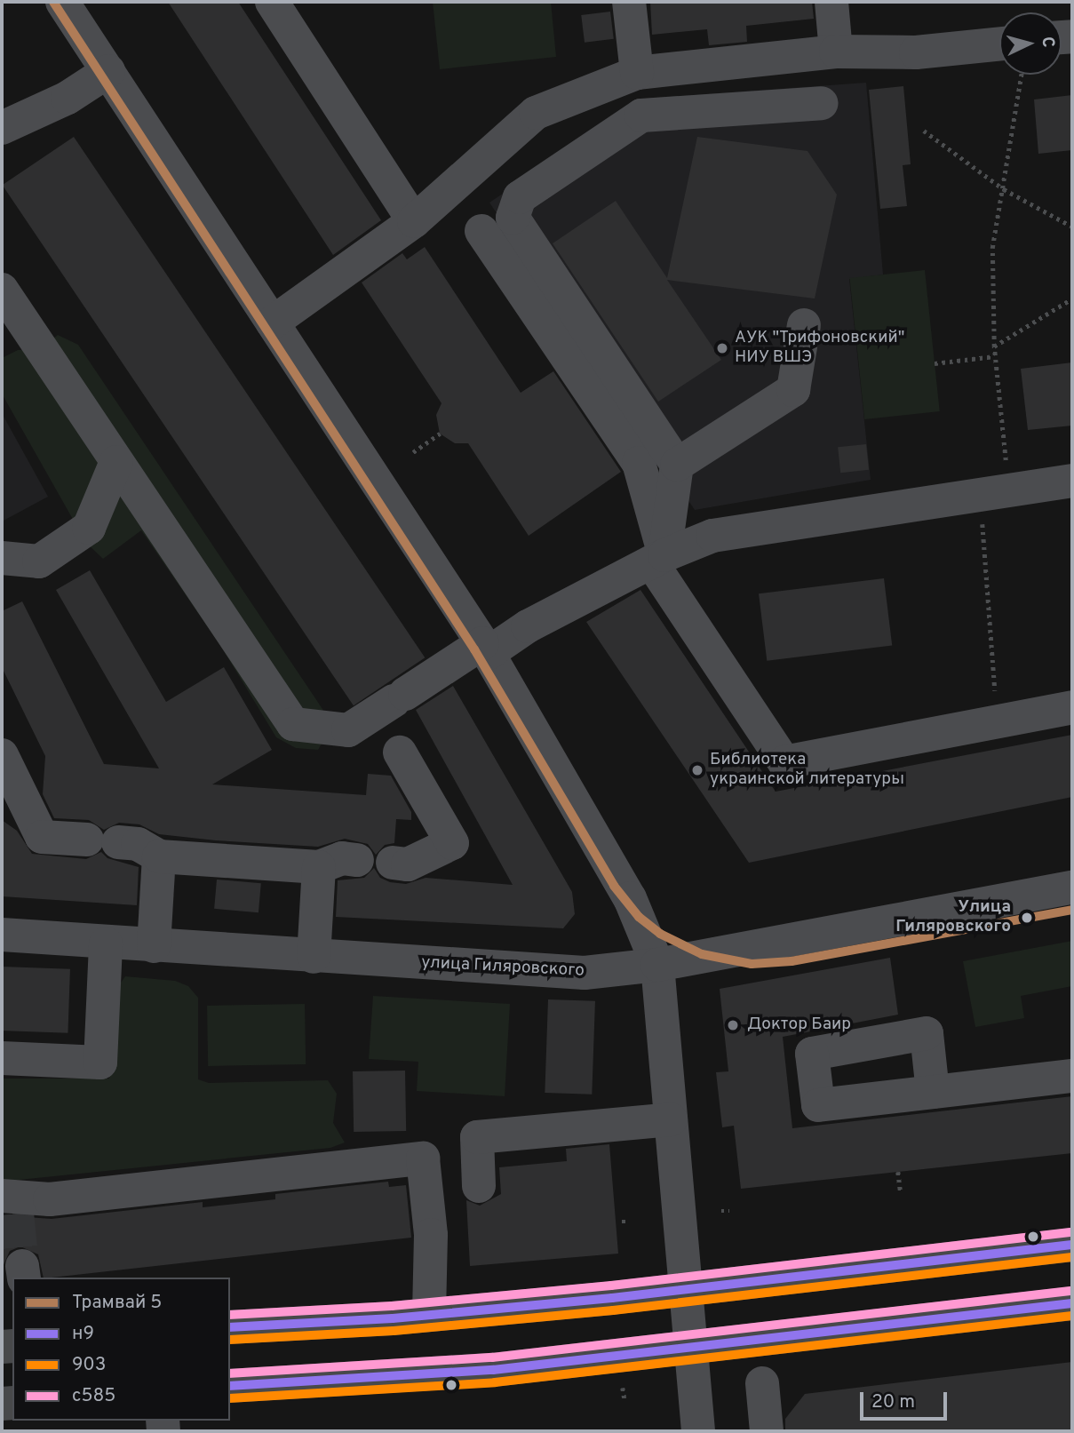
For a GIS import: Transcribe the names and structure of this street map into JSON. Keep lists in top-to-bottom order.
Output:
{
  "streets": {
    "street": ["улица Гиляровского"]
  },
  "places": [
    "АУК \"Трифоновский\" НИУ ВШЭ",
    "Библиотека украинской литературы",
    "Улица Гиляровского",
    "Доктор Баир"
  ],
  "lines": [
    "tram line 5",
    "transit line с585",
    "transit line н9",
    "transit line 903"
  ],
  "legend": [
    "Трамвай 5",
    "н9",
    "903",
    "с585"
  ],
  "scale_bar": "20 m",
  "north": "right"
}
